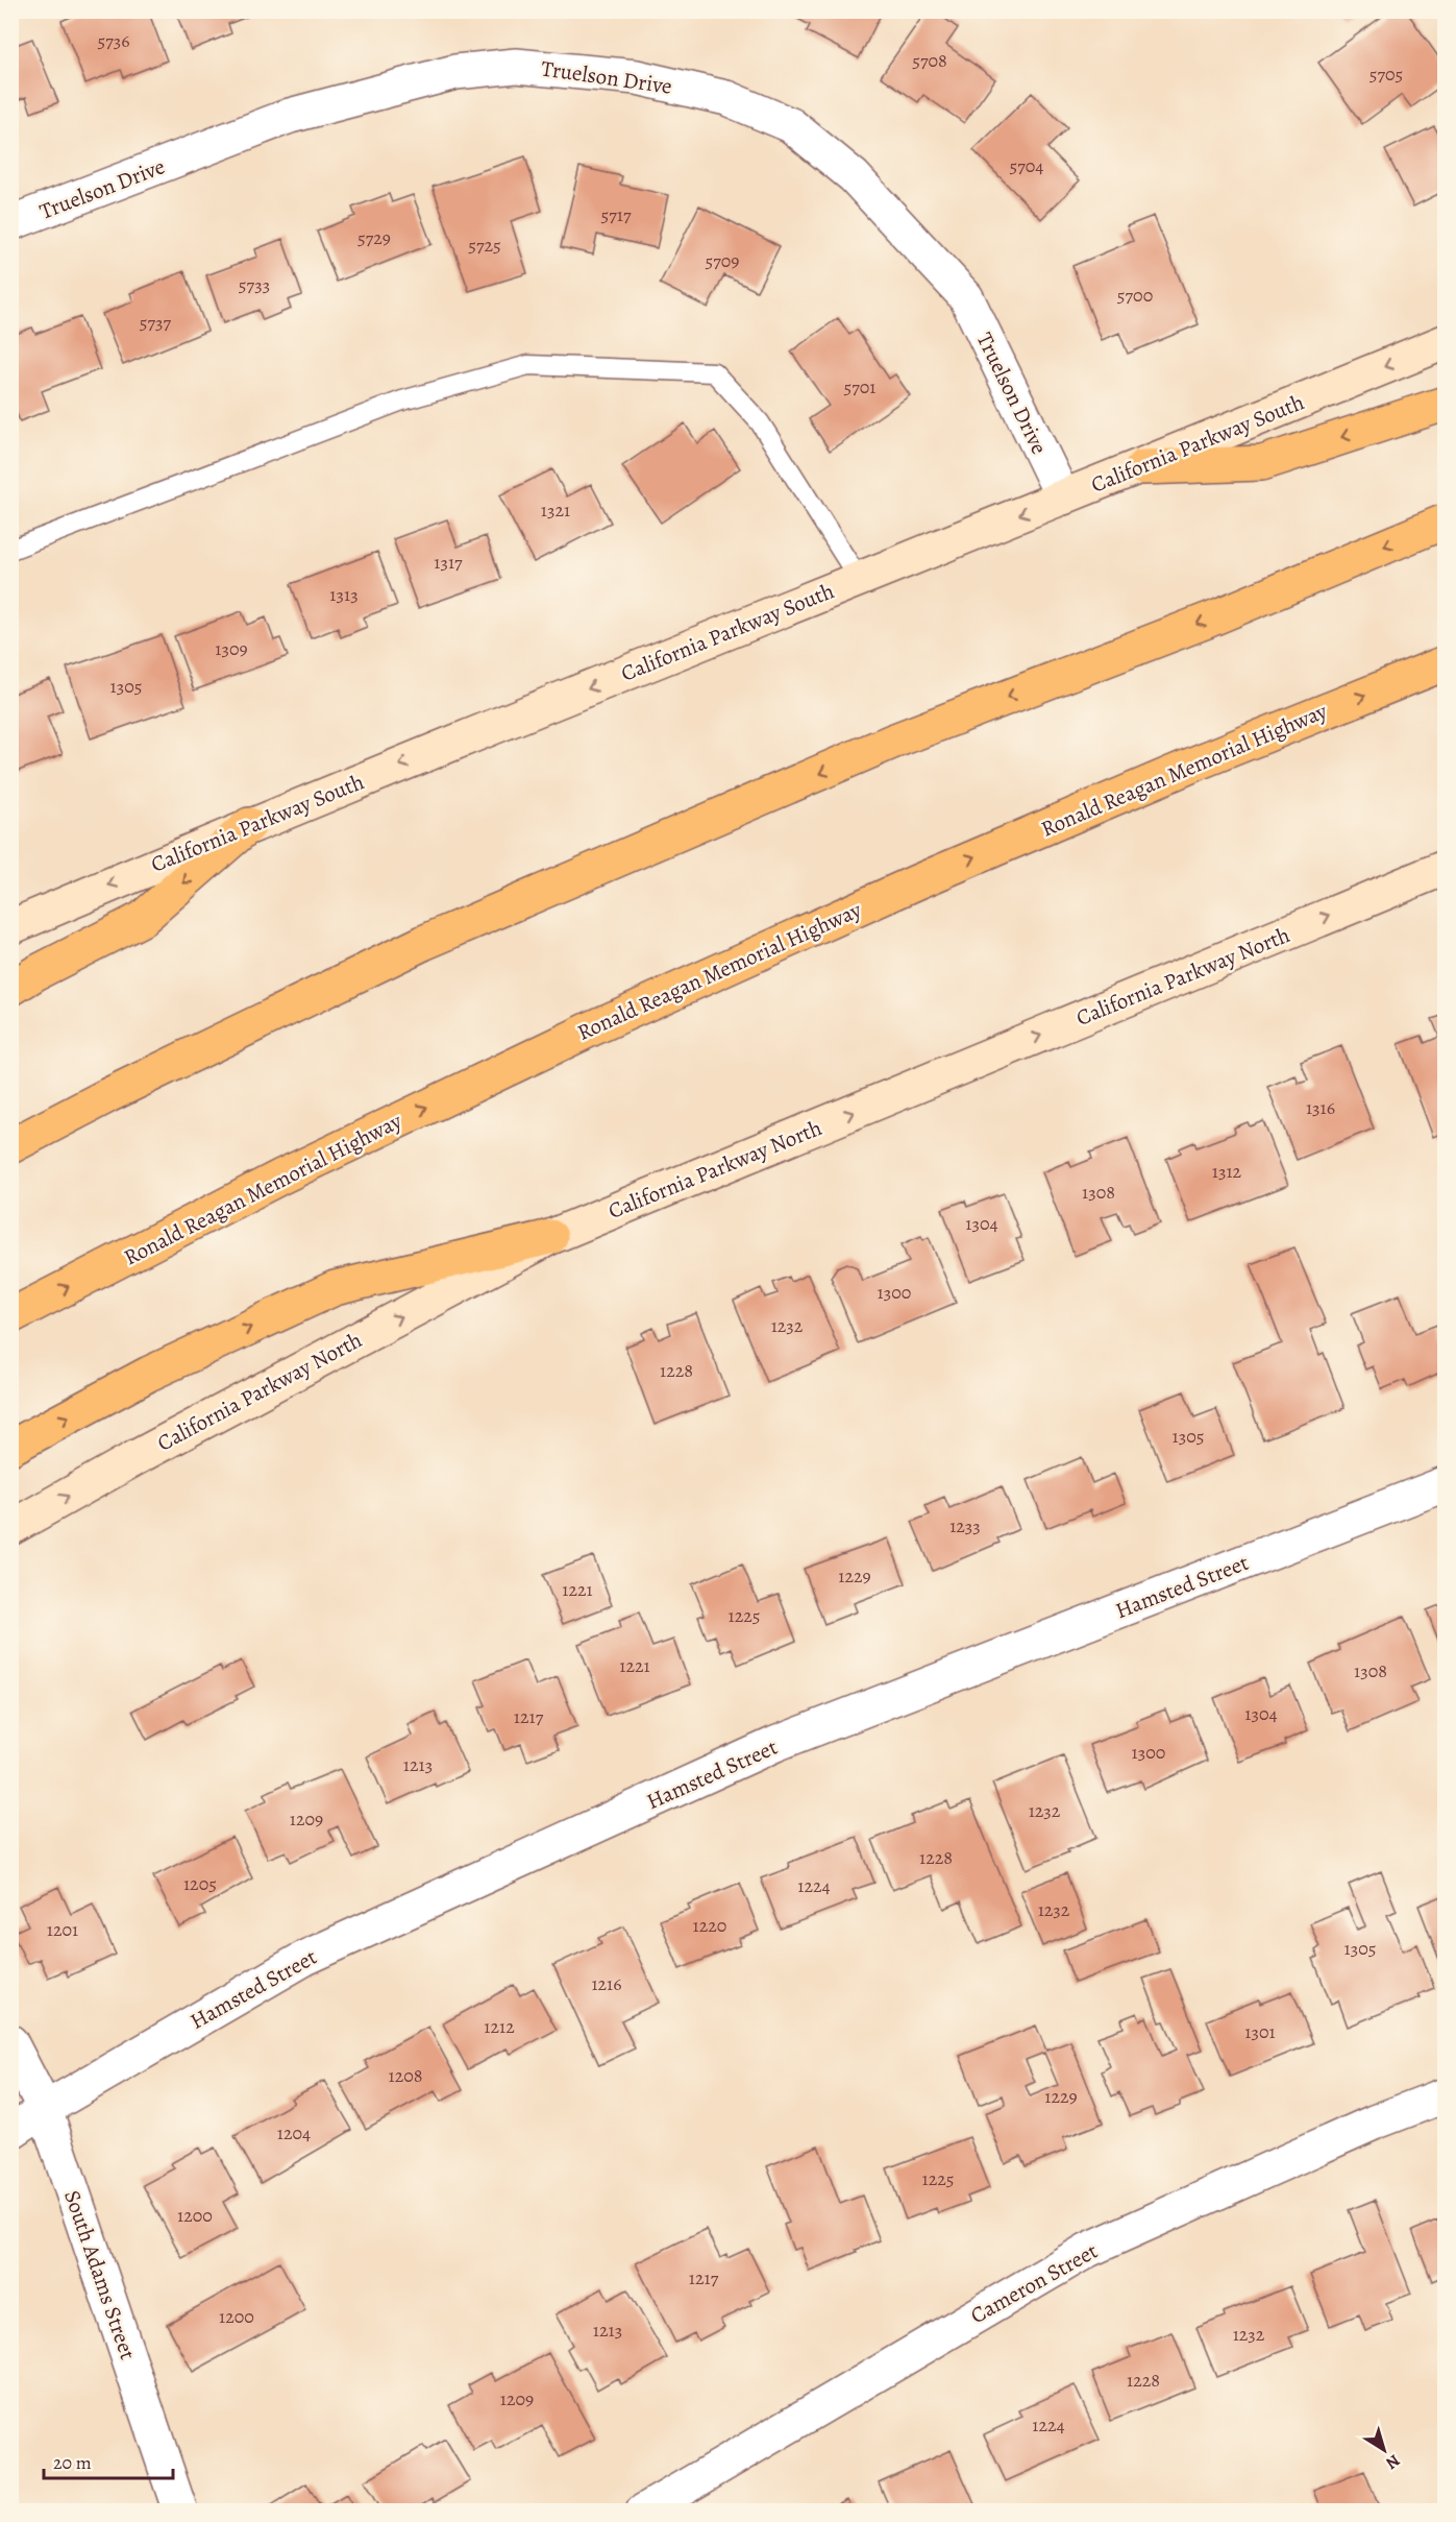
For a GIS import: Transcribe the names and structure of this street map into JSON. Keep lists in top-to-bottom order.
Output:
{
  "streets": {
    "highway": ["Ronald Reagan Memorial Highway"],
    "main road": ["California Parkway South", "California Parkway North"],
    "street": [
      "Truelson Drive",
      "Hamsted Street",
      "South Adams Street",
      "Cameron Street"
    ]
  },
  "crossings": [
    ["Truelson Drive", "California Parkway South"],
    ["Hamsted Street", "South Adams Street"]
  ],
  "one_way": ["California Parkway South", "California Parkway North"],
  "house_numbers": [
    "5736",
    "5708",
    "5705",
    "5704",
    "5717",
    "5729",
    "5725",
    "5709",
    "5733",
    "5700",
    "5737",
    "5701",
    "1321",
    "1317",
    "1313",
    "1309",
    "1305",
    "1316",
    "1312",
    "1308",
    "1304",
    "1300",
    "1232",
    "1228",
    "1305",
    "1233",
    "1229",
    "1221",
    "1225",
    "1221",
    "1308",
    "1304",
    "1217",
    "1300",
    "1213",
    "1232",
    "1209",
    "1228",
    "1205",
    "1224",
    "1232",
    "1220",
    "1201",
    "1305",
    "1216",
    "1212",
    "1301",
    "1208",
    "1229",
    "1204",
    "1225",
    "1200",
    "1217",
    "1200",
    "1213",
    "1232",
    "1228",
    "1209",
    "1224"
  ],
  "scale_bar": "20 m",
  "north": "bottom right"
}
